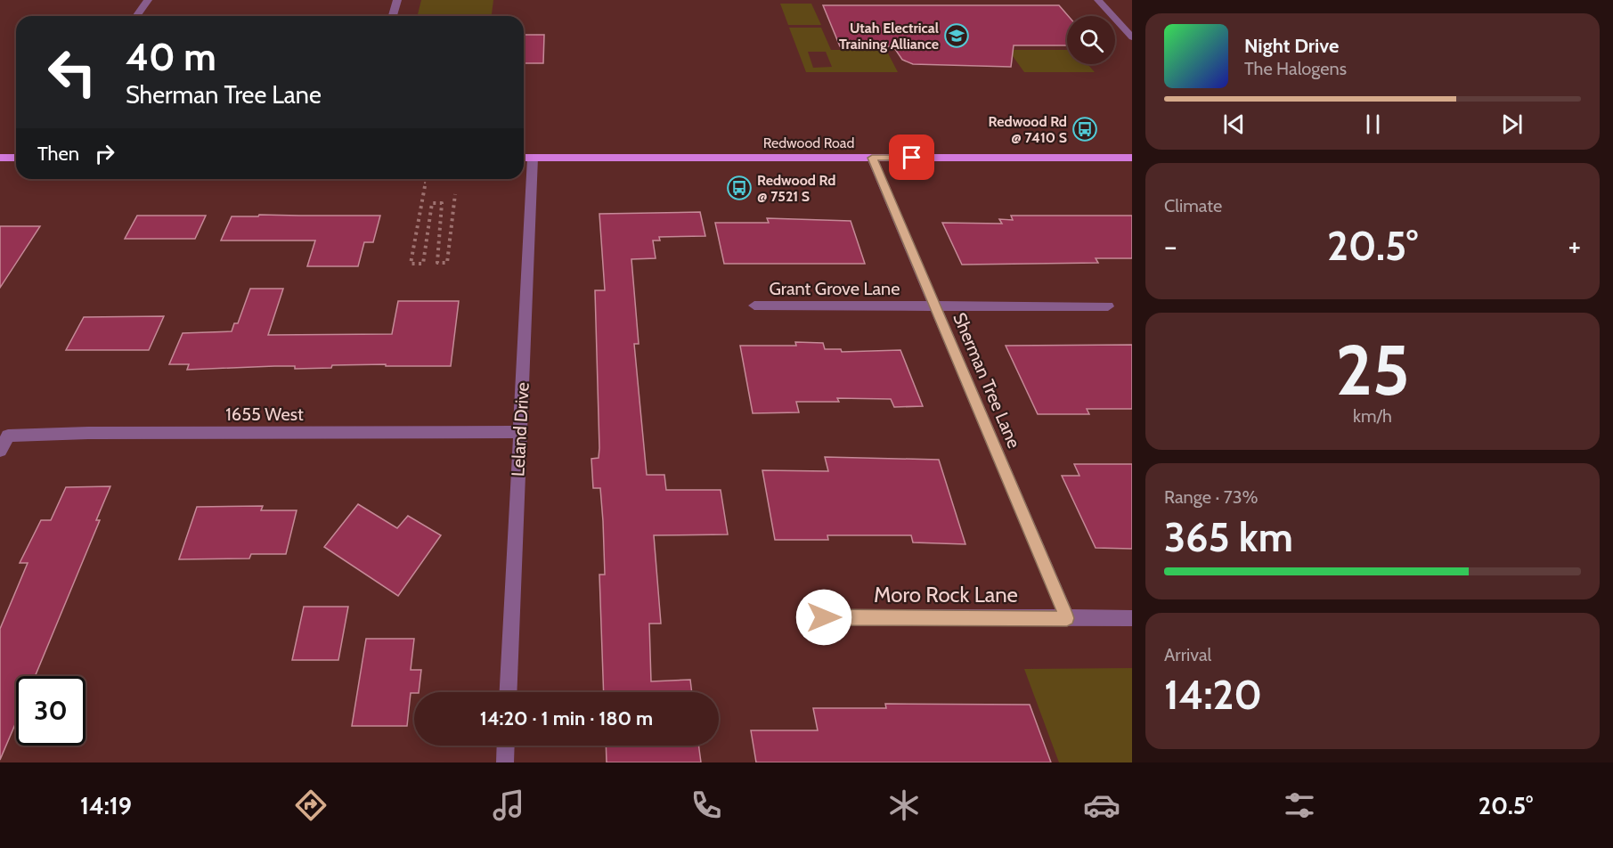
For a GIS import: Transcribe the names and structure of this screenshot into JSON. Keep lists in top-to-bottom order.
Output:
{
  "streets": {
    "main road": ["Redwood Road"],
    "street": [
      "Grant Grove Lane",
      "Sherman Tree Lane",
      "1655 West",
      "Leland Drive",
      "Moro Rock Lane"
    ]
  },
  "crossings": [
    ["Redwood Road", "Sherman Tree Lane"],
    ["Redwood Road", "Leland Drive"],
    ["Grant Grove Lane", "Sherman Tree Lane"],
    ["Sherman Tree Lane", "Moro Rock Lane"],
    ["1655 West", "Leland Drive"]
  ],
  "places": {
    "school or university": ["Utah Electrical Training Alliance"],
    "bus stop": ["Redwood Rd @ 7410 S", "Redwood Rd @ 7521 S"]
  },
  "page": {
    "turn": ["40 m", "Sherman Tree Lane"],
    "song": ["Night Drive", "The Halogens"],
    "then": "Then",
    "tile": [
      "Climate",
      ["25", "km/h"],
      ["Range · 73%", "365 km"],
      ["Arrival", "14:20"]
    ],
    "heat": ["−", "20.5°", "+"],
    "limit": "30",
    "trip": "14:20 · 1 min · 180 m",
    "tabs": ["14:19", "20.5°"]
  }
}
